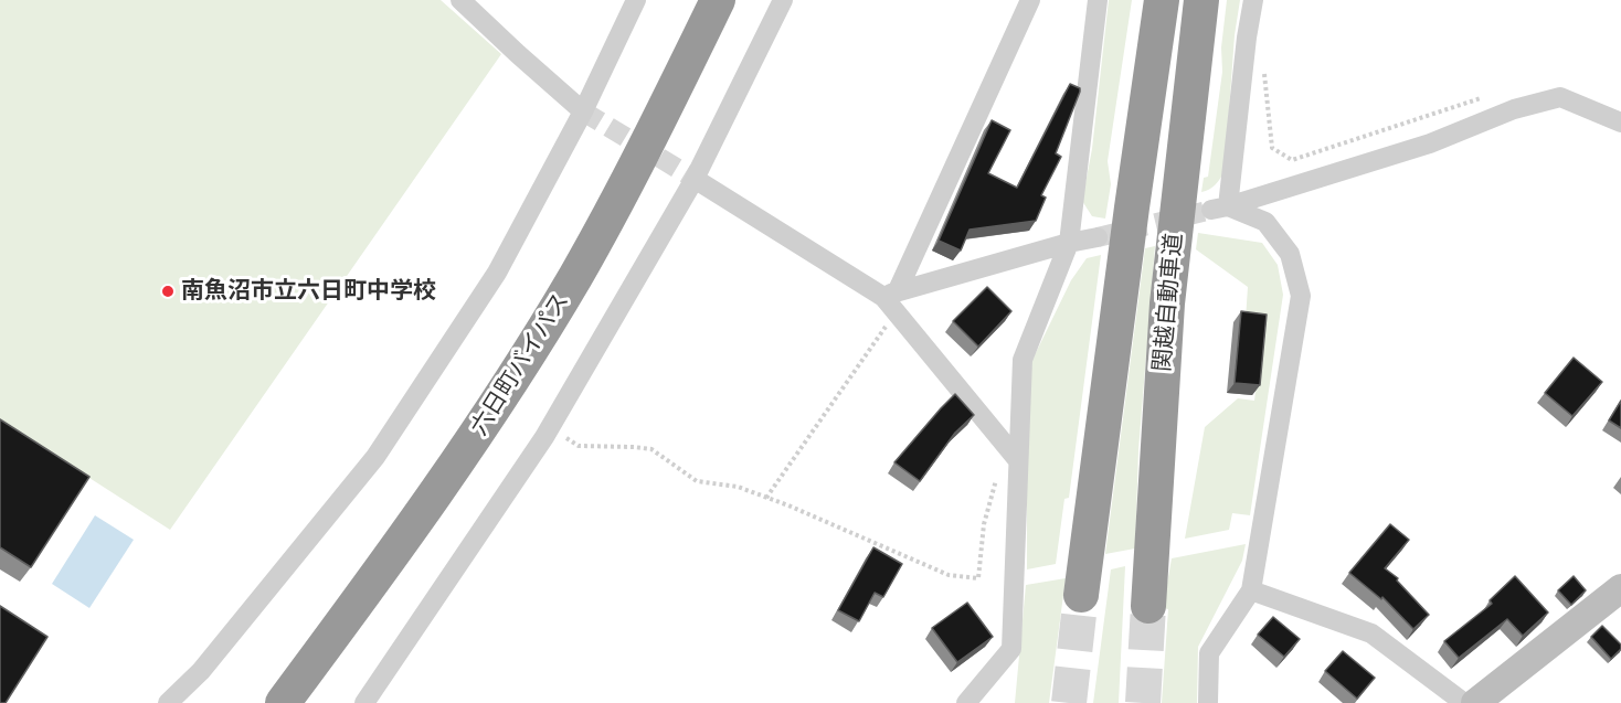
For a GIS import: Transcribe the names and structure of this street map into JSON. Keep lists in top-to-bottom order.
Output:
{
  "streets": {
    "highway": ["関越自動車道", "六日町バイパス"]
  },
  "places": ["南魚沼市立六日町中学校"]
}
